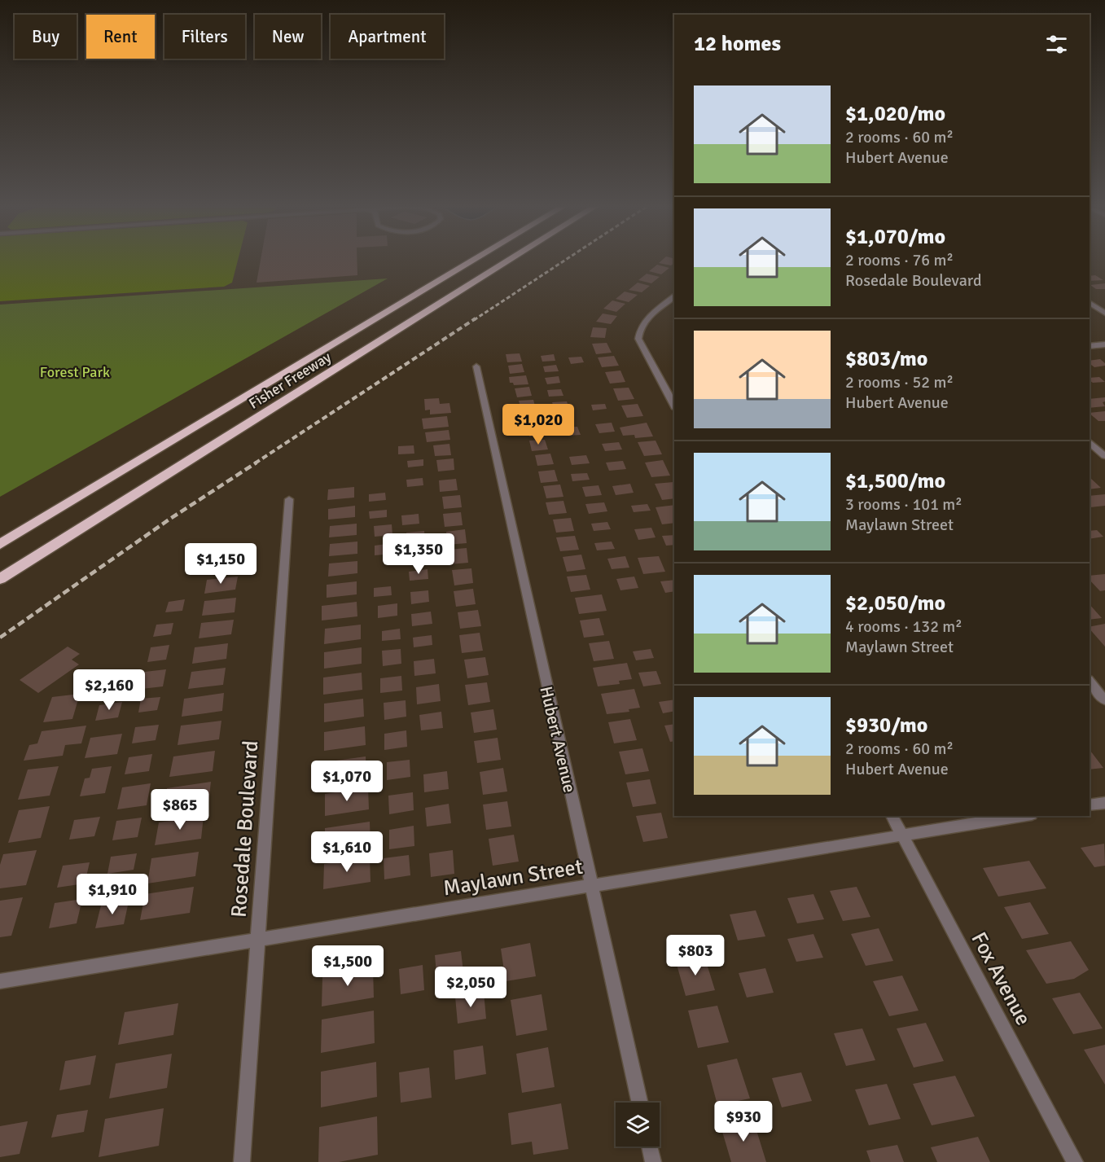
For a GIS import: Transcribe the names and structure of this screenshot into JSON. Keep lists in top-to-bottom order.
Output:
{
  "streets": {
    "highway": ["Fisher Freeway"],
    "street": [
      "Hubert Avenue",
      "Rosedale Boulevard",
      "Maylawn Street",
      "Fox Avenue"
    ]
  },
  "crossings": [
    ["Hubert Avenue", "Maylawn Street"],
    ["Rosedale Boulevard", "Maylawn Street"],
    ["Maylawn Street", "Fox Avenue"]
  ],
  "parks": ["Forest Park"],
  "page": {
    "chip": [
      "Buy",
      "Rent",
      "Filters",
      "New",
      "Apartment"
    ],
    "heading": "12 homes",
    "list": [
      {
        "name": "$1,020/mo",
        "note": "2 rooms · 60 m² · Hubert Avenue"
      },
      {
        "name": "$1,070/mo",
        "note": "2 rooms · 76 m² · Rosedale Boulevard"
      },
      {
        "name": "$803/mo",
        "note": "2 rooms · 52 m² · Hubert Avenue"
      },
      {
        "name": "$1,500/mo",
        "note": "3 rooms · 101 m² · Maylawn Street"
      },
      {
        "name": "$2,050/mo",
        "note": "4 rooms · 132 m² · Maylawn Street"
      },
      {
        "name": "$930/mo",
        "note": "2 rooms · 60 m² · Hubert Avenue"
      }
    ],
    "price": [
      "$1,020",
      "$1,350",
      "$1,150",
      "$2,160",
      "$1,070",
      "$865",
      "$1,610",
      "$1,910",
      "$803",
      "$1,500",
      "$2,050",
      "$930"
    ]
  }
}
